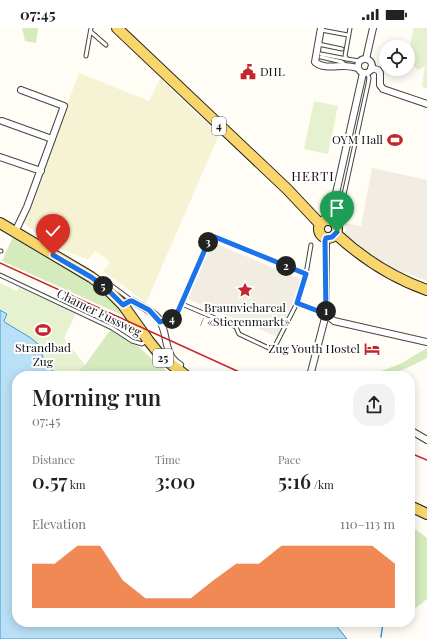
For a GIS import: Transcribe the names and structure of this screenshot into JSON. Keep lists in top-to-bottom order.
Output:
{
  "streets": {
    "main road": ["4", "25"],
    "lane": ["Chamer Fussweg"]
  },
  "crossings": [
    ["Chamer Fussweg", "25"]
  ],
  "districts": ["HERTI"],
  "places": {
    "public building": ["DHL"],
    "sports": ["OYM Hall", "Strandbad Zug"],
    "place": ["Braunviehareal / «Stierenmarkt»"],
    "hotel": ["Zug Youth Hostel"]
  },
  "page": {
    "status": "07:45",
    "pins": [
      "3",
      "2",
      "5",
      "1",
      "4"
    ],
    "heading": ["Morning run", "07:45"],
    "stats": [
      ["Distance", "0.57 km"],
      ["Time", "3:00"],
      ["Pace", "5:16 /km"]
    ],
    "chart": ["Elevation", "110–113 m"]
  }
}
